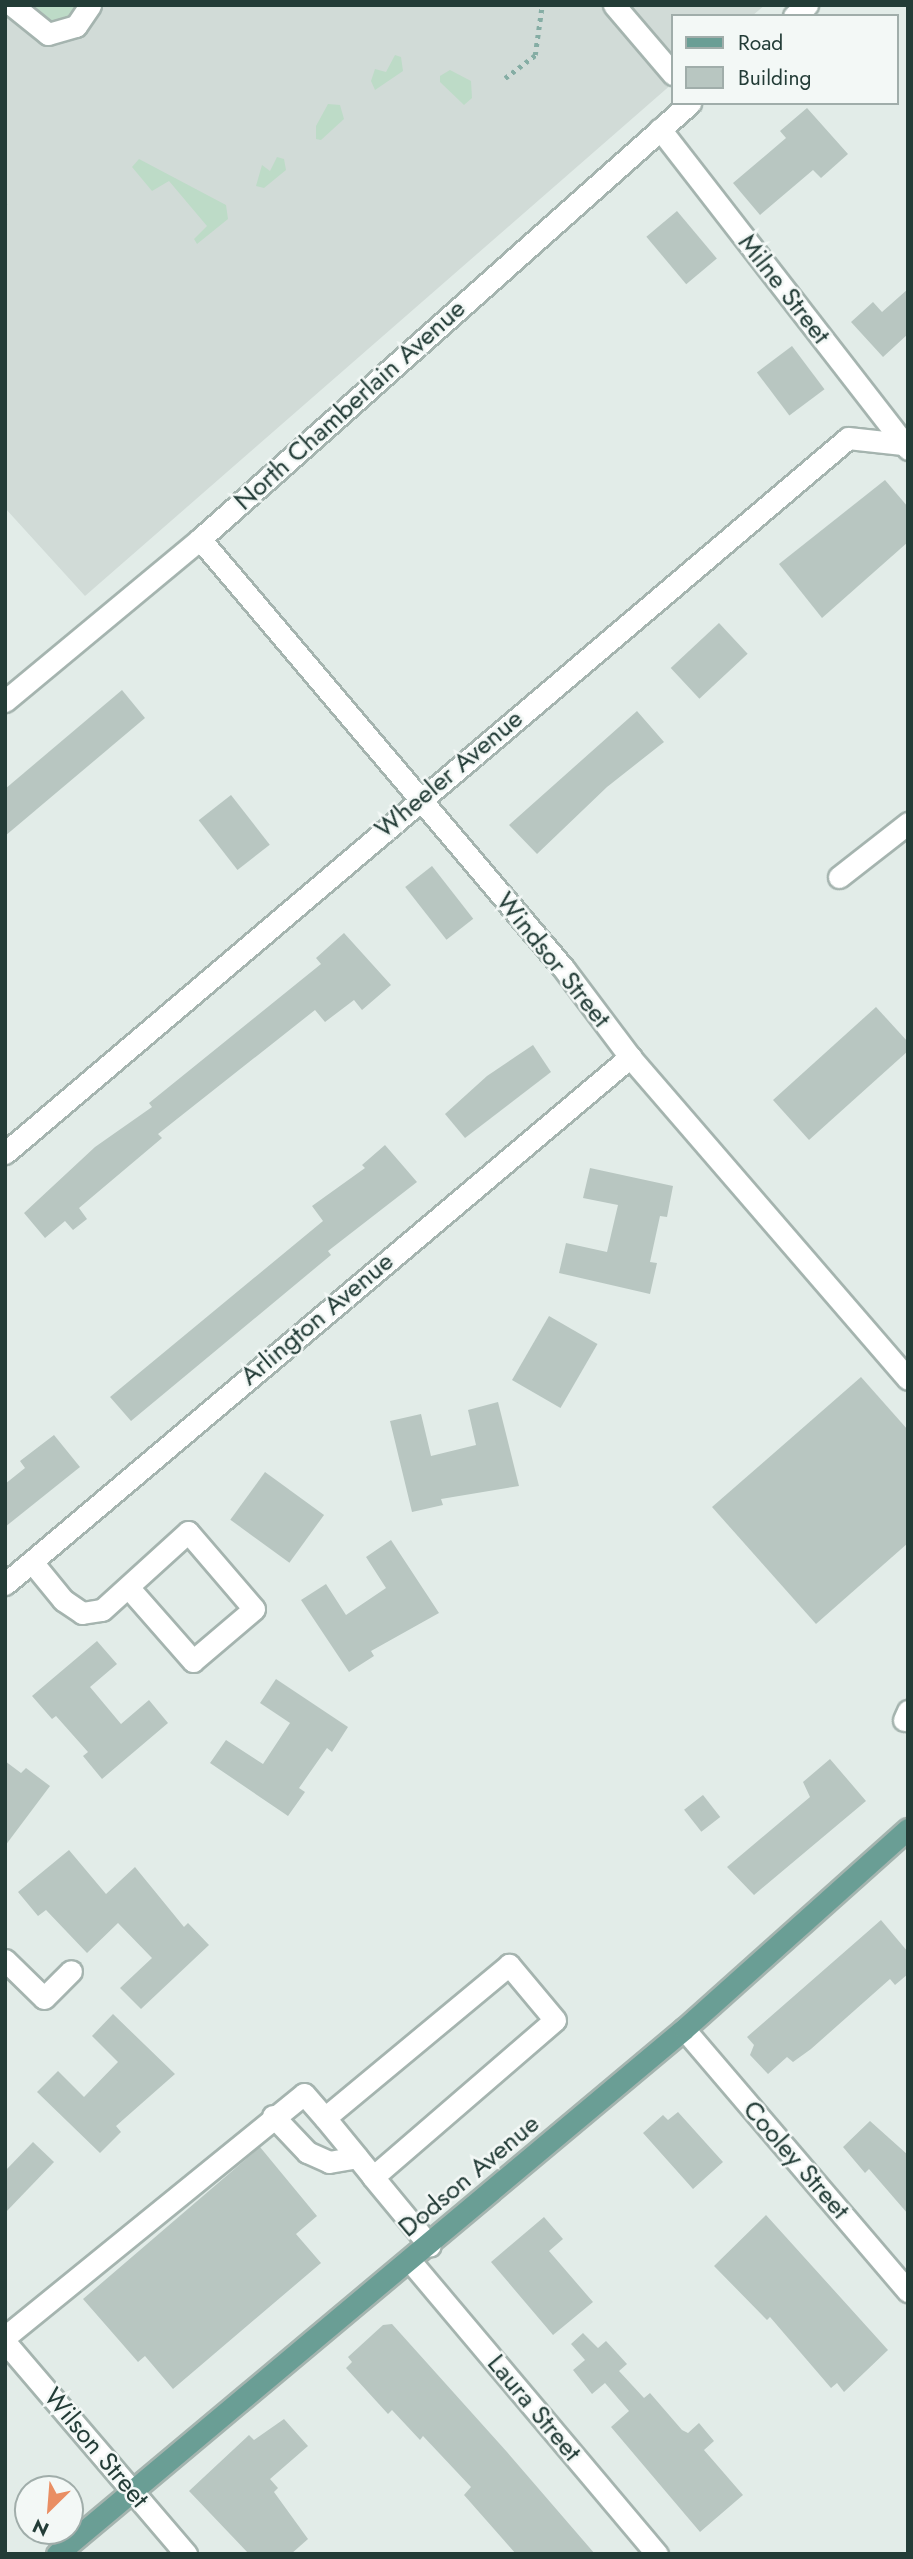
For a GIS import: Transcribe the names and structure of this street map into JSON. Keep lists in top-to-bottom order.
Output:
{
  "streets": {
    "main road": ["Dodson Avenue"],
    "street": [
      "Milne Street",
      "North Chamberlain Avenue",
      "Wheeler Avenue",
      "Windsor Street",
      "Arlington Avenue",
      "Cooley Street",
      "Laura Street",
      "Wilson Street"
    ]
  },
  "crossings": [
    ["Milne Street", "North Chamberlain Avenue"],
    ["Milne Street", "Wheeler Avenue"],
    ["North Chamberlain Avenue", "Windsor Street"],
    ["Wheeler Avenue", "Windsor Street"],
    ["Windsor Street", "Arlington Avenue"],
    ["Cooley Street", "Dodson Avenue"],
    ["Dodson Avenue", "Laura Street"],
    ["Dodson Avenue", "Wilson Street"]
  ],
  "legend": ["Road", "Building"],
  "north": "bottom left"
}
